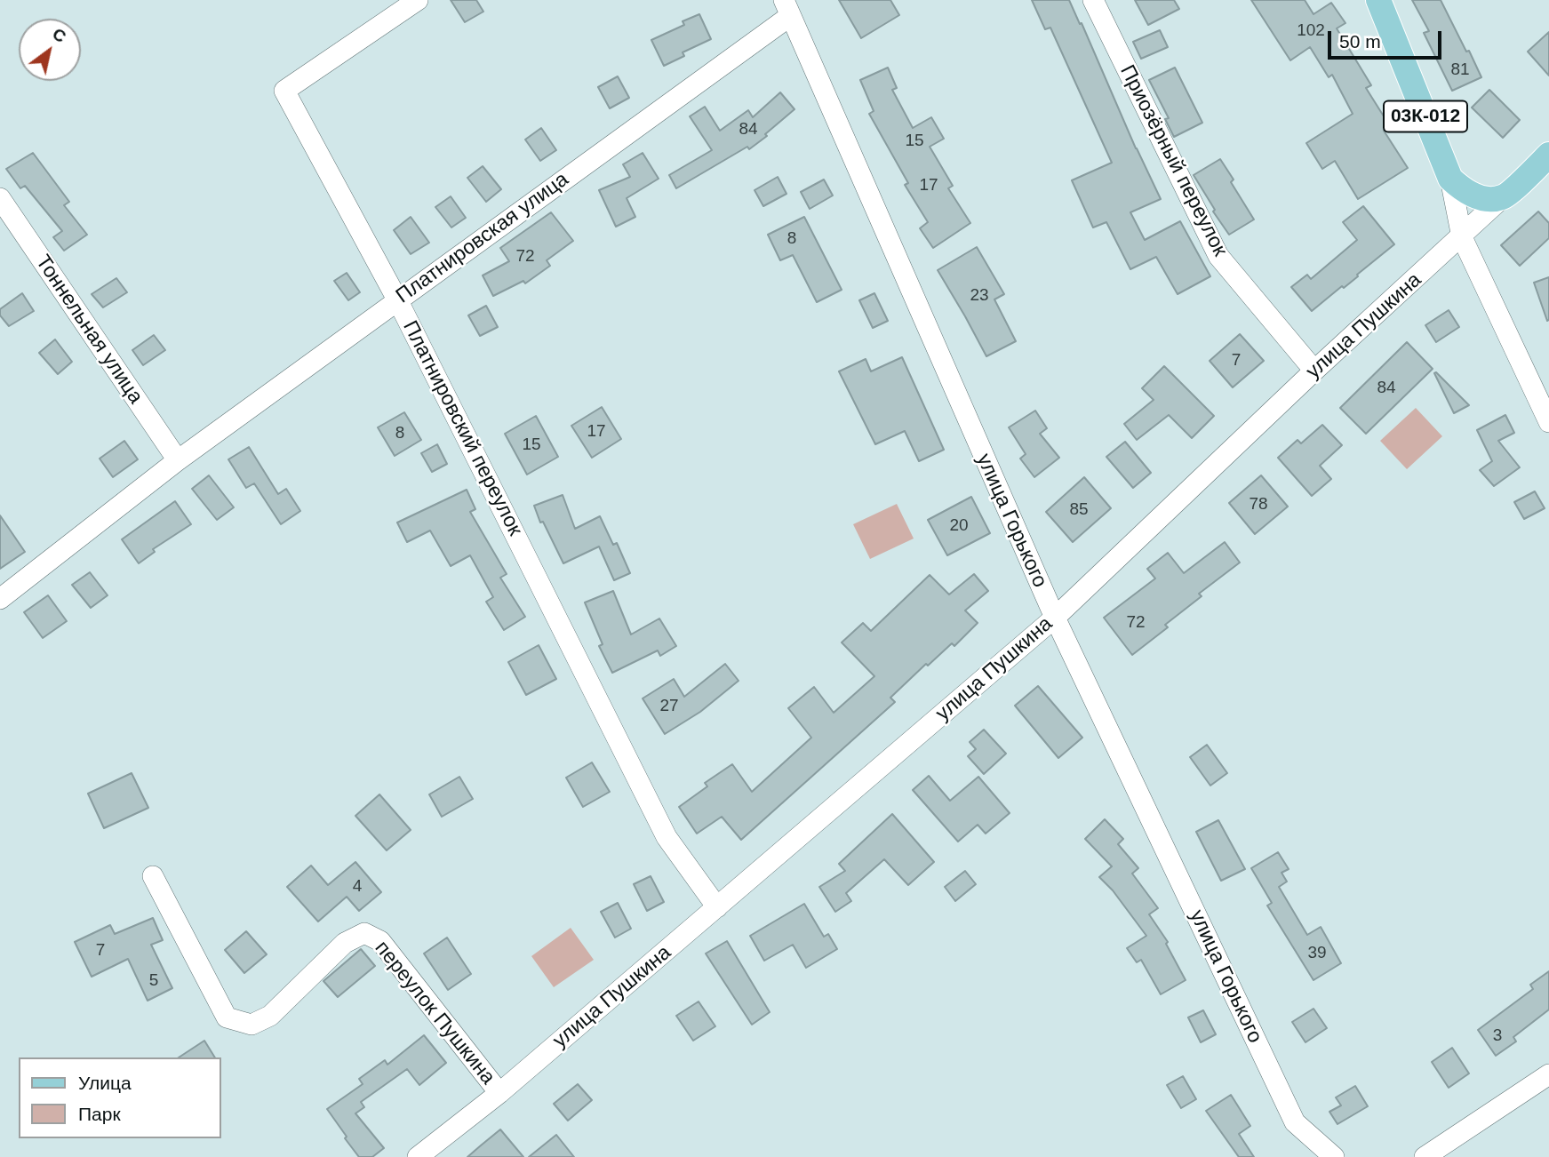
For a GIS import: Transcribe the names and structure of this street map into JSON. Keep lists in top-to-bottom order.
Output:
{
  "streets": {
    "main road": ["03К-012", "улица Пушкина"],
    "street": [
      "Приозёрный переулок",
      "Платнировская улица",
      "Тоннельная улица",
      "Платнировский переулок",
      "улица Горького",
      "переулок Пушкина"
    ]
  },
  "crossings": [
    ["Приозёрный переулок", "улица Пушкина"],
    ["Платнировская улица", "Тоннельная улица"],
    ["Платнировская улица", "Платнировский переулок"],
    ["Платнировская улица", "улица Горького"],
    ["улица Пушкина", "Платнировский переулок"],
    ["улица Пушкина", "улица Горького"],
    ["улица Пушкина", "переулок Пушкина"]
  ],
  "house_numbers": [
    "102",
    "81",
    "84",
    "15",
    "17",
    "8",
    "72",
    "23",
    "7",
    "84",
    "17",
    "8",
    "15",
    "78",
    "85",
    "20",
    "72",
    "27",
    "4",
    "7",
    "39",
    "5",
    "3"
  ],
  "legend": ["Улица", "Парк"],
  "scale_bar": "50 m",
  "north": "top right"
}
